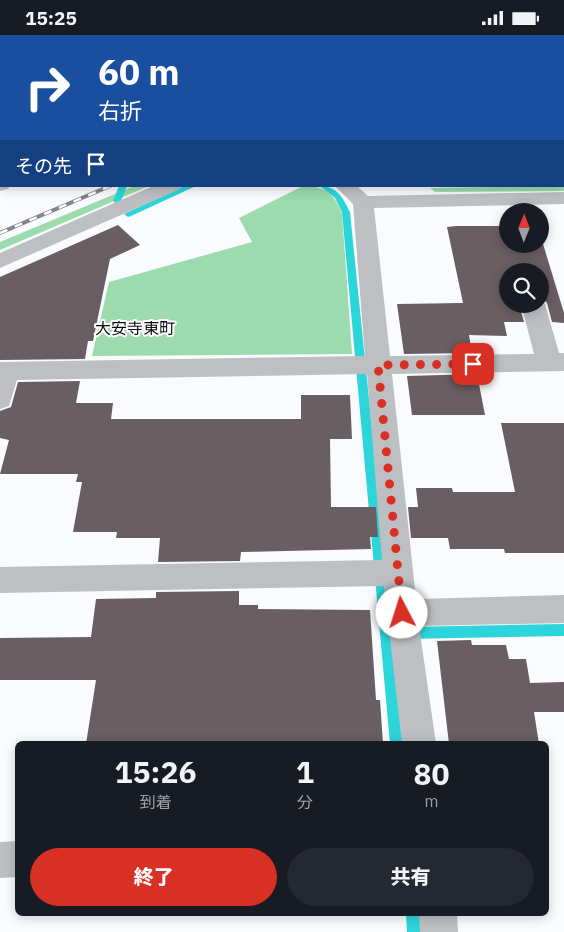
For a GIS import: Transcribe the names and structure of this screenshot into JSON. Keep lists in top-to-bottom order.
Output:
{
  "districts": ["大安寺東町"],
  "north": "top",
  "page": {
    "status": "15:25",
    "turn": ["60 m", "右折"],
    "then": "その先",
    "eta": [
      "15:26",
      "到着",
      "1",
      "分",
      "80",
      "m"
    ],
    "buttons": ["終了", "共有"]
  }
}
